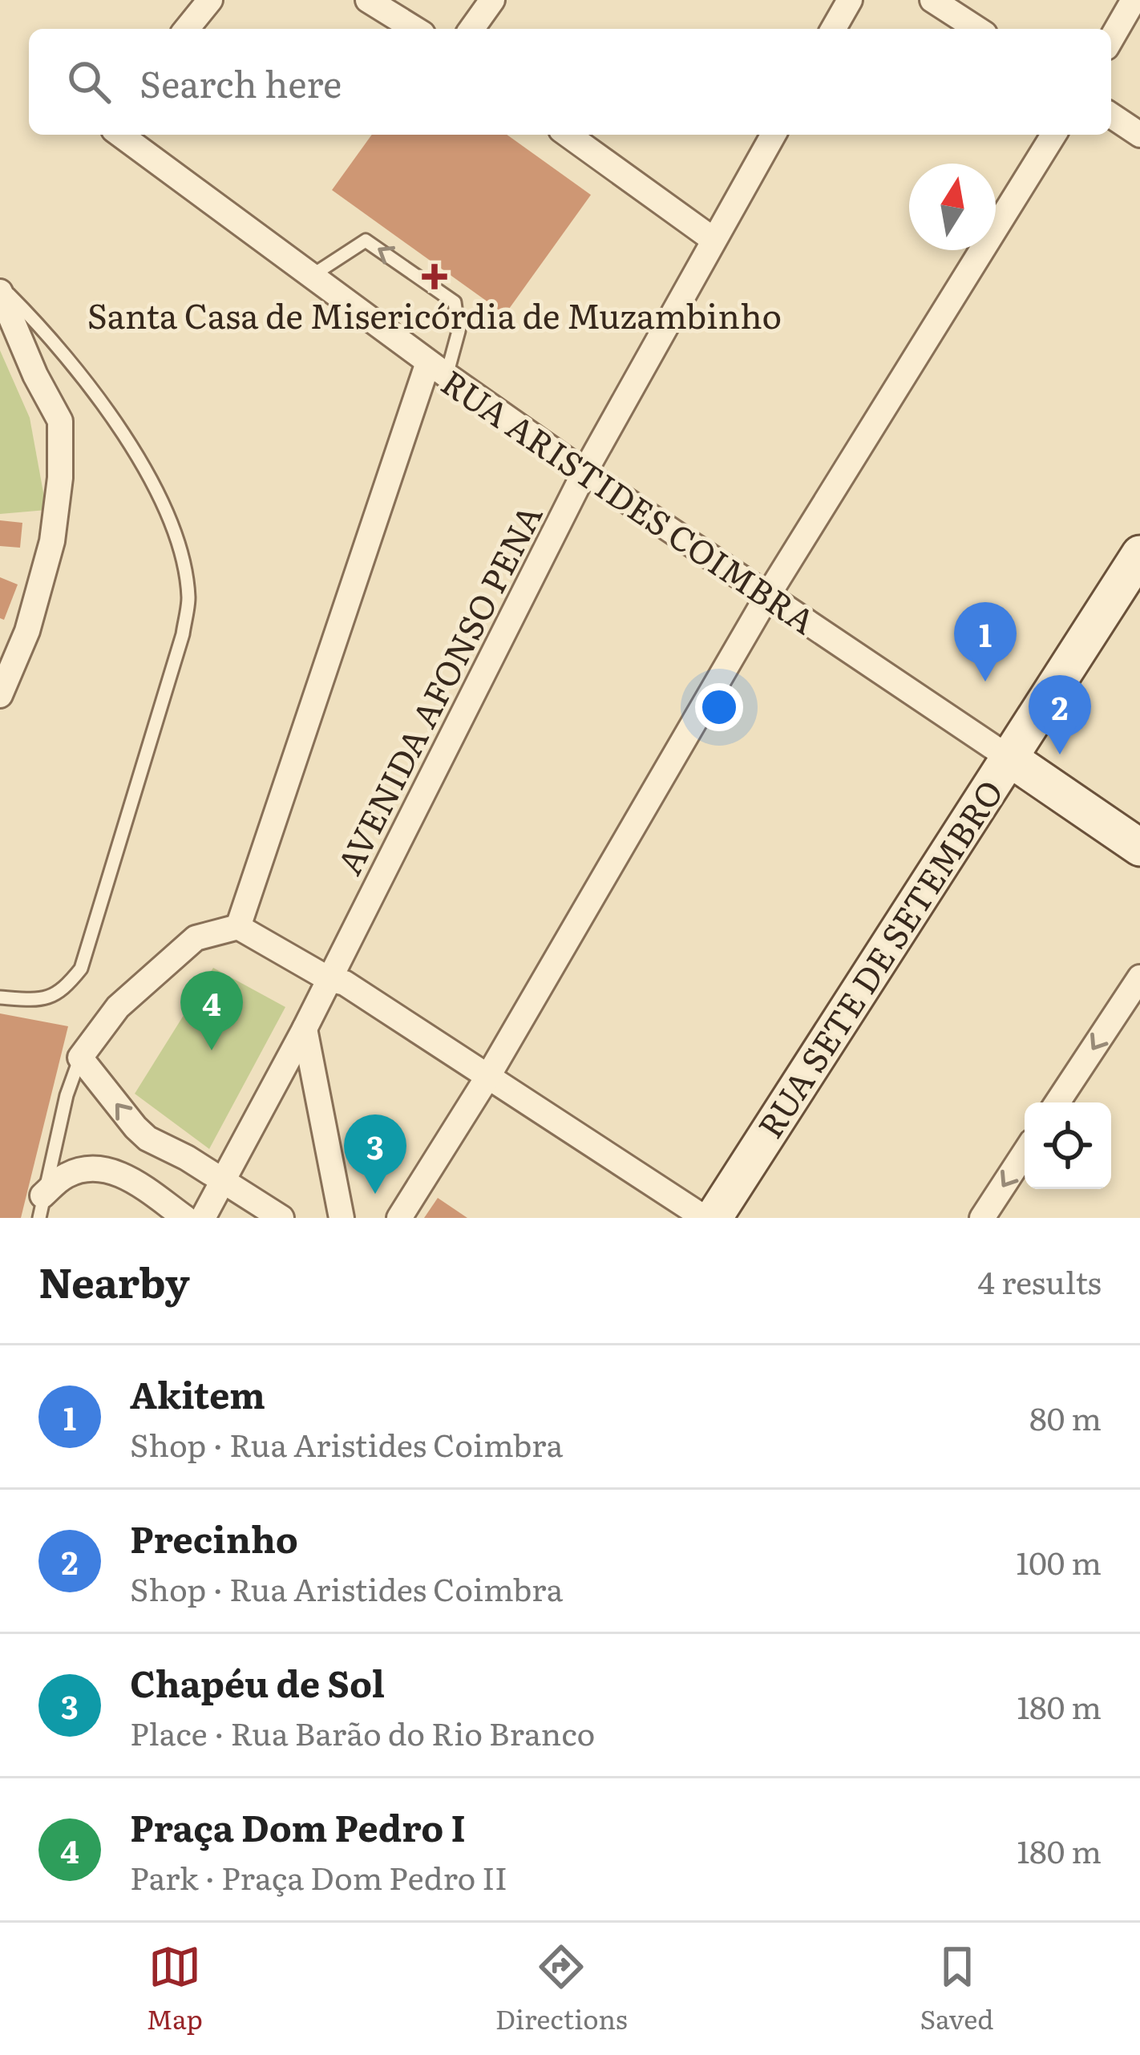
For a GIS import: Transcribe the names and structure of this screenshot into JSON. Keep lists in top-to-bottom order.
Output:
{
  "streets": {
    "main road": ["RUA ARISTIDES COIMBRA", "RUA SETE DE SETEMBRO"],
    "street": ["AVENIDA AFONSO PENA"]
  },
  "crossings": [
    ["RUA ARISTIDES COIMBRA", "AVENIDA AFONSO PENA"],
    ["RUA ARISTIDES COIMBRA", "RUA SETE DE SETEMBRO"]
  ],
  "places": {
    "health": ["Santa Casa de Misericórdia de Muzambinho"]
  },
  "north": "top",
  "page": {
    "search": "Search here",
    "pins": [
      "1",
      "2",
      "4",
      "3"
    ],
    "heading": ["Nearby", "4 results"],
    "list": [
      {
        "mark": "1",
        "name": "Akitem",
        "note": "Shop · Rua Aristides Coimbra",
        "value": "80 m"
      },
      {
        "mark": "2",
        "name": "Precinho",
        "note": "Shop · Rua Aristides Coimbra",
        "value": "100 m"
      },
      {
        "mark": "3",
        "name": "Chapéu de Sol",
        "note": "Place · Rua Barão do Rio Branco",
        "value": "180 m"
      },
      {
        "mark": "4",
        "name": "Praça Dom Pedro I",
        "note": "Park · Praça Dom Pedro II",
        "value": "180 m"
      }
    ],
    "nav": ["Map", "Directions", "Saved"]
  }
}
